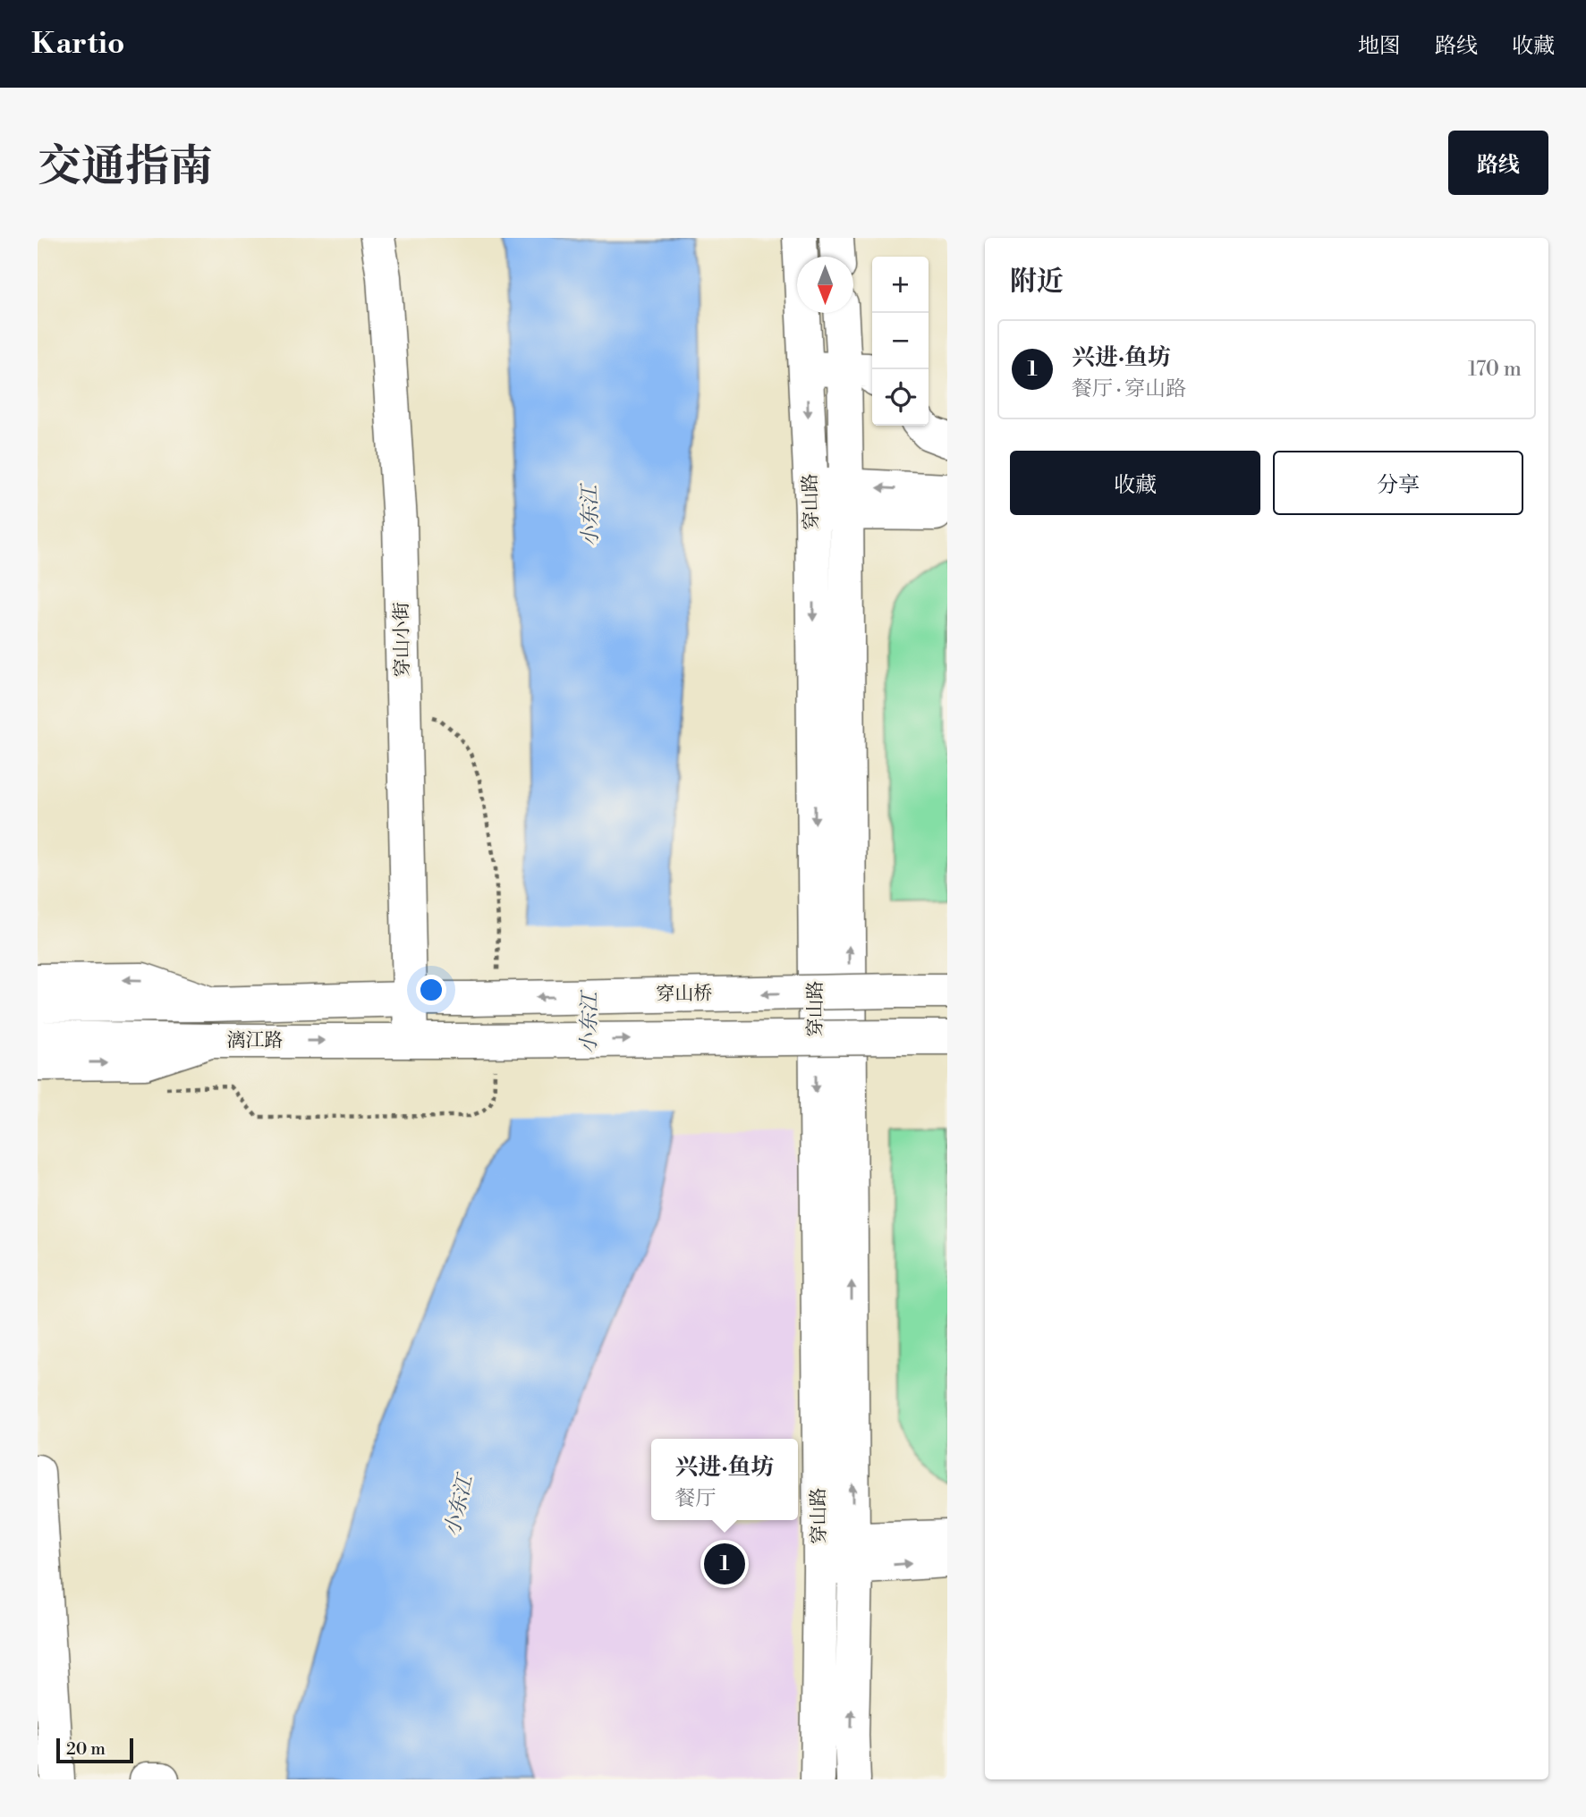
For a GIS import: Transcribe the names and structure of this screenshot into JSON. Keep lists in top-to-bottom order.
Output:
{
  "streets": {
    "main road": [
      "穿山路",
      "穿山小街",
      "穿山桥",
      "漓江路"
    ]
  },
  "crossings": [
    ["穿山小街", "漓江路"],
    ["穿山桥", "漓江路"]
  ],
  "one_way": ["穿山桥"],
  "water": ["小东江"],
  "scale_bar": "20 m",
  "north": "bottom",
  "page": {
    "header": "Kartio",
    "nav": ["地图", "路线", "收藏"],
    "title": "交通指南",
    "buttons": [
      "路线",
      ["收藏", "分享"]
    ],
    "heading": "附近",
    "map_buttons": ["+", "−"],
    "list": [
      {
        "mark": "1",
        "name": "兴进·鱼坊",
        "note": "餐厅 · 穿山路",
        "value": "170 m"
      }
    ],
    "popup": ["兴进·鱼坊", "餐厅"],
    "pins": "1",
    "scale": "20 m"
  }
}
